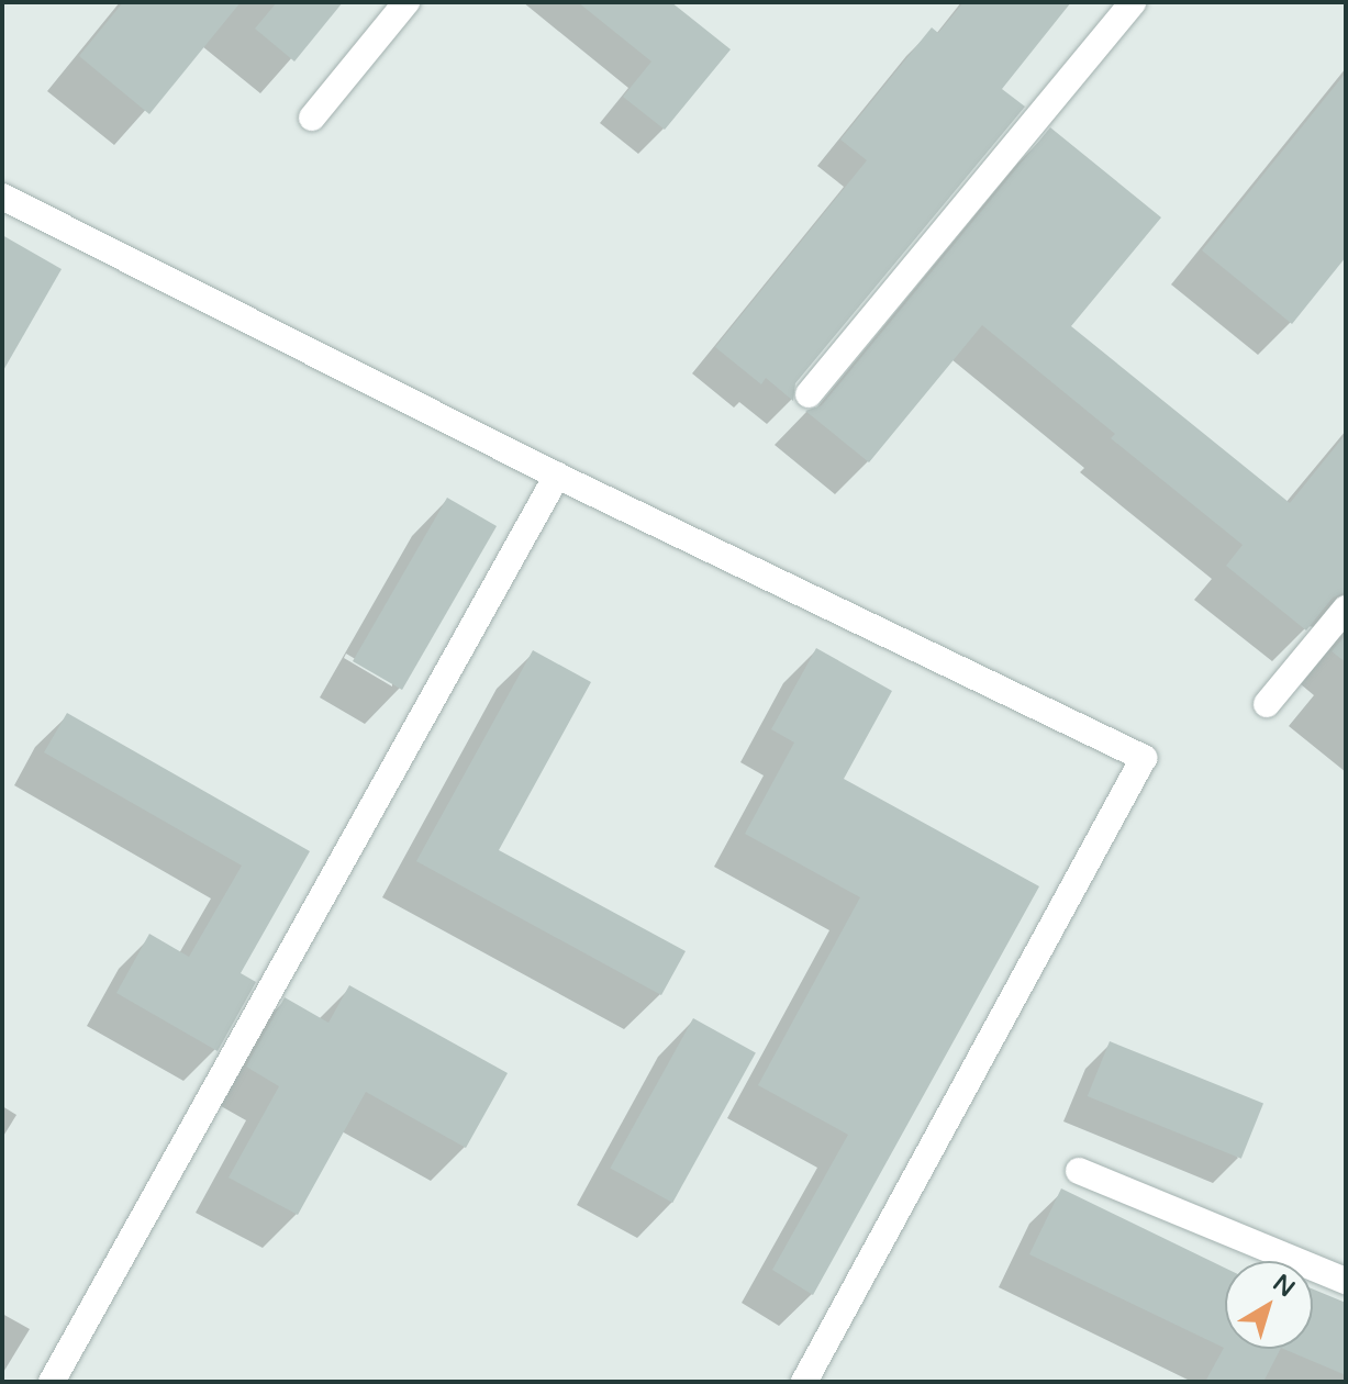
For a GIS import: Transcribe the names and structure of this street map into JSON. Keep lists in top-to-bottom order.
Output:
{
  "north": "top right"
}
